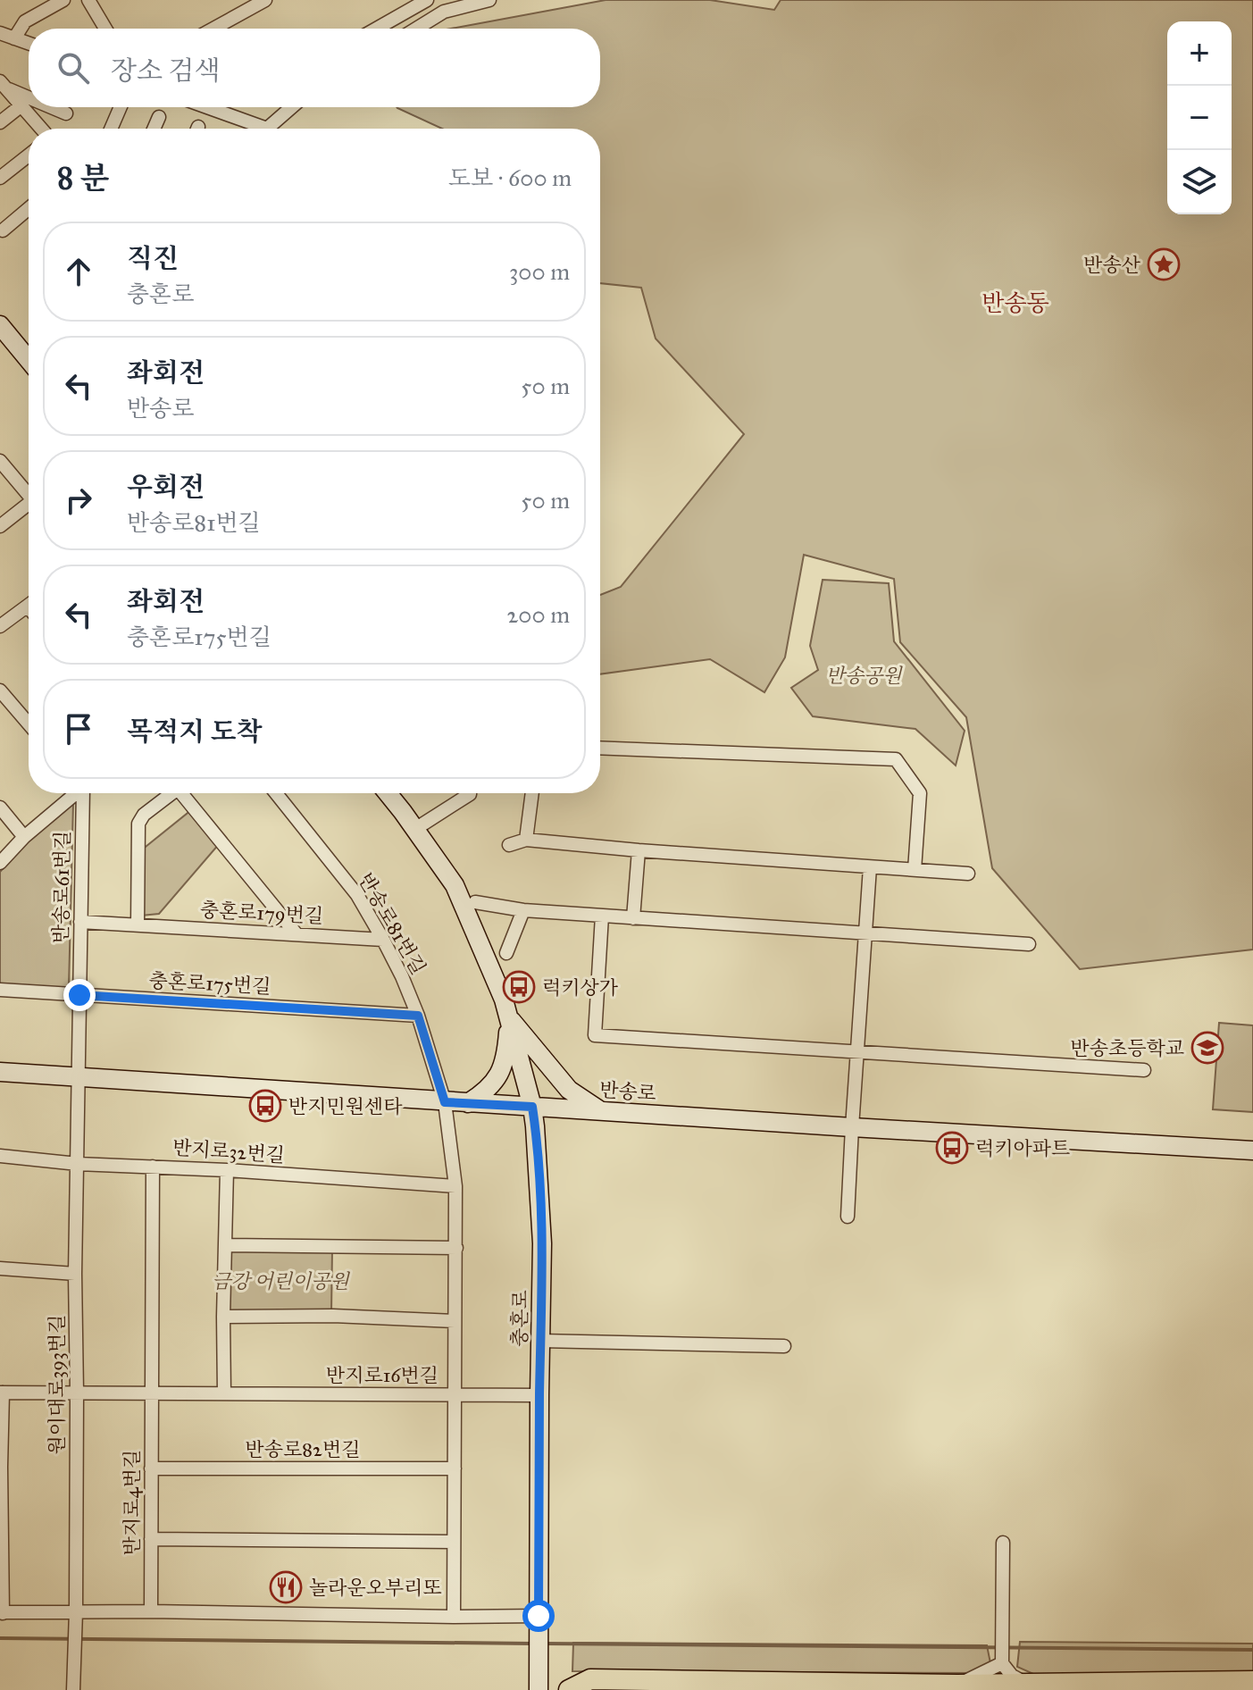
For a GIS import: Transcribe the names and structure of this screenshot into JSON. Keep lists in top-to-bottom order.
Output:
{
  "streets": {
    "street": [
      "반송로61번길",
      "충혼로179번길",
      "반송로81번길",
      "충혼로175번길",
      "반송로",
      "반지로32번길",
      "충혼로",
      "반지로16번길",
      "원이대로393번길",
      "반송로82번길",
      "반지로4번길"
    ]
  },
  "crossings": [
    ["반송로61번길", "충혼로179번길"],
    ["반송로61번길", "충혼로175번길"],
    ["반송로61번길", "반송로"],
    ["반송로61번길", "원이대로393번길"],
    ["충혼로179번길", "반송로81번길"],
    ["반송로81번길", "충혼로175번길"],
    ["반송로81번길", "반송로"],
    ["반송로", "충혼로"],
    ["반송로", "원이대로393번길"],
    ["반지로32번길", "원이대로393번길"],
    ["충혼로", "반지로16번길"],
    ["반지로16번길", "원이대로393번길"],
    ["반지로16번길", "반지로4번길"],
    ["반송로82번길", "반지로4번길"]
  ],
  "districts": ["반송동"],
  "parks": ["반송공원", "금강 어린이공원"],
  "places": {
    "place": ["반송산"],
    "bus stop": ["럭키상가", "반지민원센타", "럭키아파트"],
    "school or university": ["반송초등학교"],
    "restaurant": ["놀라운오부리또"]
  },
  "page": {
    "map_buttons": ["+", "−"],
    "search": "장소 검색",
    "heading": ["8 분", "도보 · 600 m"],
    "list": [
      ["직진", "충혼로", "300 m"],
      ["좌회전", "반송로", "50 m"],
      ["우회전", "반송로81번길", "50 m"],
      ["좌회전", "충혼로175번길", "200 m"],
      "목적지 도착"
    ]
  }
}
